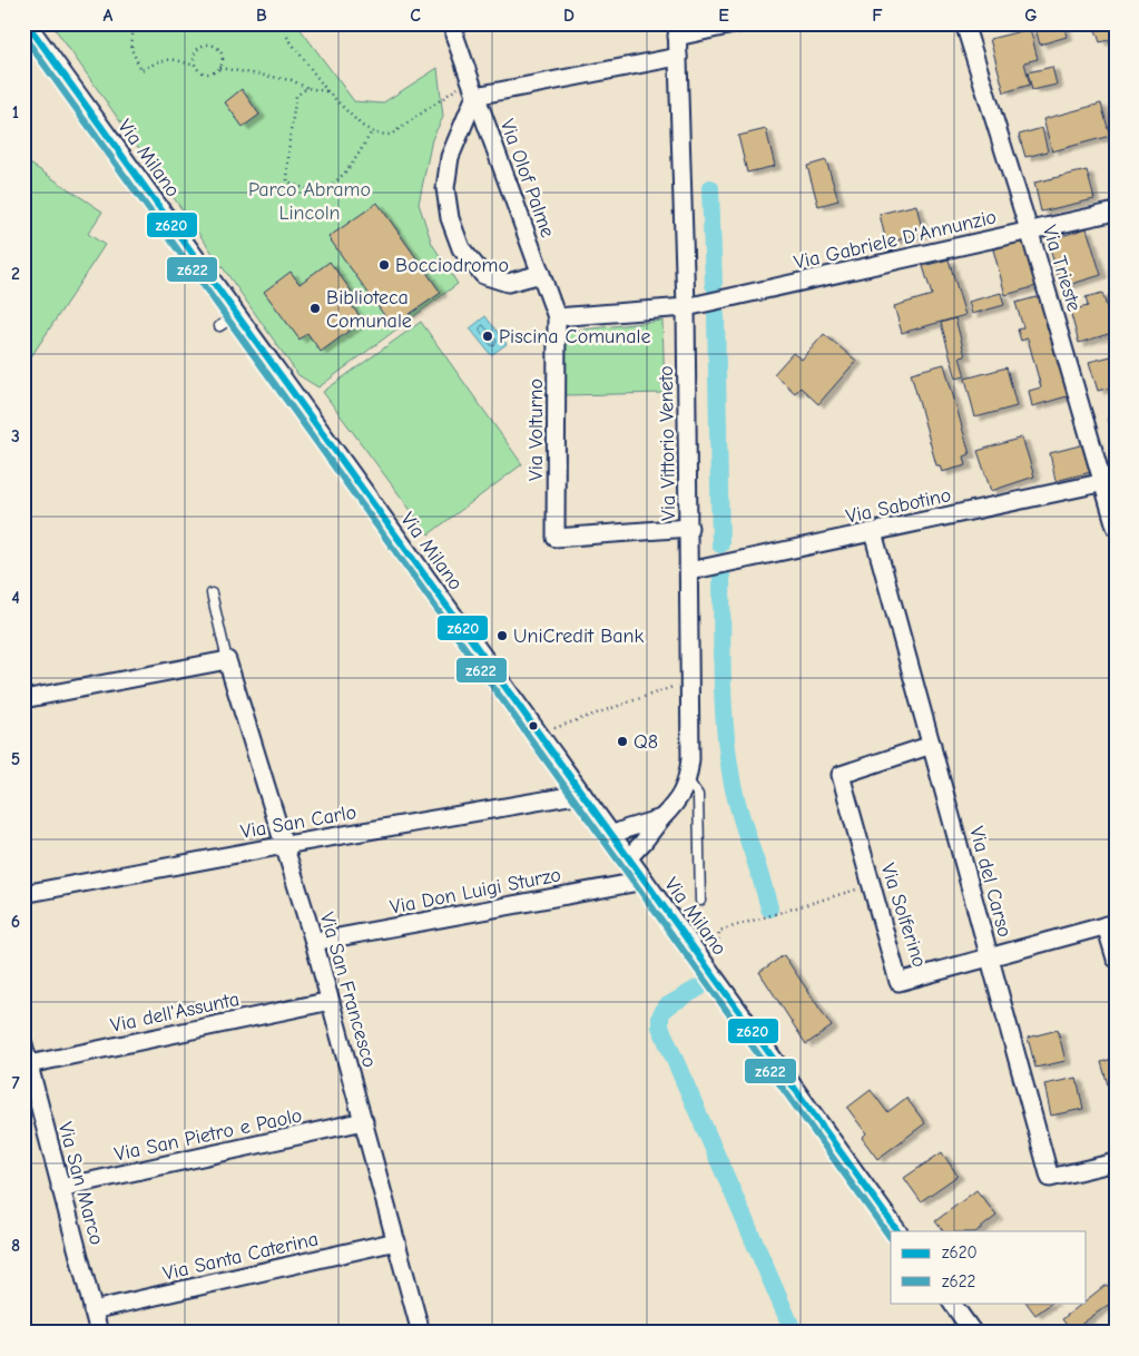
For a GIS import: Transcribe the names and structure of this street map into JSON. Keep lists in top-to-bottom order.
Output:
{
  "streets": {
    "street": [
      "Via Milano",
      "Via Olof Palme",
      "Via Gabriele D'Annunzio",
      "Via Trieste",
      "Via Volturno",
      "Via Vittorio Veneto",
      "Via Sabotino",
      "Via San Carlo",
      "Via del Carso",
      "Via Don Luigi Sturzo",
      "Via Solferino",
      "Via San Francesco",
      "Via dell'Assunta",
      "Via San Pietro e Paolo",
      "Via San Marco",
      "Via Santa Caterina"
    ]
  },
  "crossings": [
    ["Via Milano", "Via Vittorio Veneto"],
    ["Via Milano", "Via San Carlo"],
    ["Via Milano", "Via Don Luigi Sturzo"],
    ["Via Olof Palme", "Via Volturno"],
    ["Via Gabriele D'Annunzio", "Via Trieste"],
    ["Via Gabriele D'Annunzio", "Via Vittorio Veneto"],
    ["Via Trieste", "Via Sabotino"],
    ["Via Volturno", "Via Vittorio Veneto"],
    ["Via Vittorio Veneto", "Via Sabotino"],
    ["Via Sabotino", "Via del Carso"],
    ["Via San Carlo", "Via San Francesco"],
    ["Via del Carso", "Via Solferino"],
    ["Via Don Luigi Sturzo", "Via San Francesco"],
    ["Via San Francesco", "Via dell'Assunta"],
    ["Via San Francesco", "Via San Pietro e Paolo"],
    ["Via San Francesco", "Via Santa Caterina"],
    ["Via dell'Assunta", "Via San Marco"],
    ["Via San Pietro e Paolo", "Via San Marco"],
    ["Via San Marco", "Via Santa Caterina"]
  ],
  "parks": ["Parco Abramo Lincoln"],
  "places": [
    "Bocciodromo",
    "Biblioteca Comunale",
    "Piscina Comunale",
    "UniCredit Bank",
    "Q8"
  ],
  "lines": ["transit line z620", "transit line z622"],
  "legend": ["z620", "z622"],
  "grid": {
    "columns": [
      "A",
      "B",
      "C",
      "D",
      "E",
      "F",
      "G"
    ],
    "rows": [
      "1",
      "2",
      "3",
      "4",
      "5",
      "6",
      "7",
      "8"
    ]
  }
}
